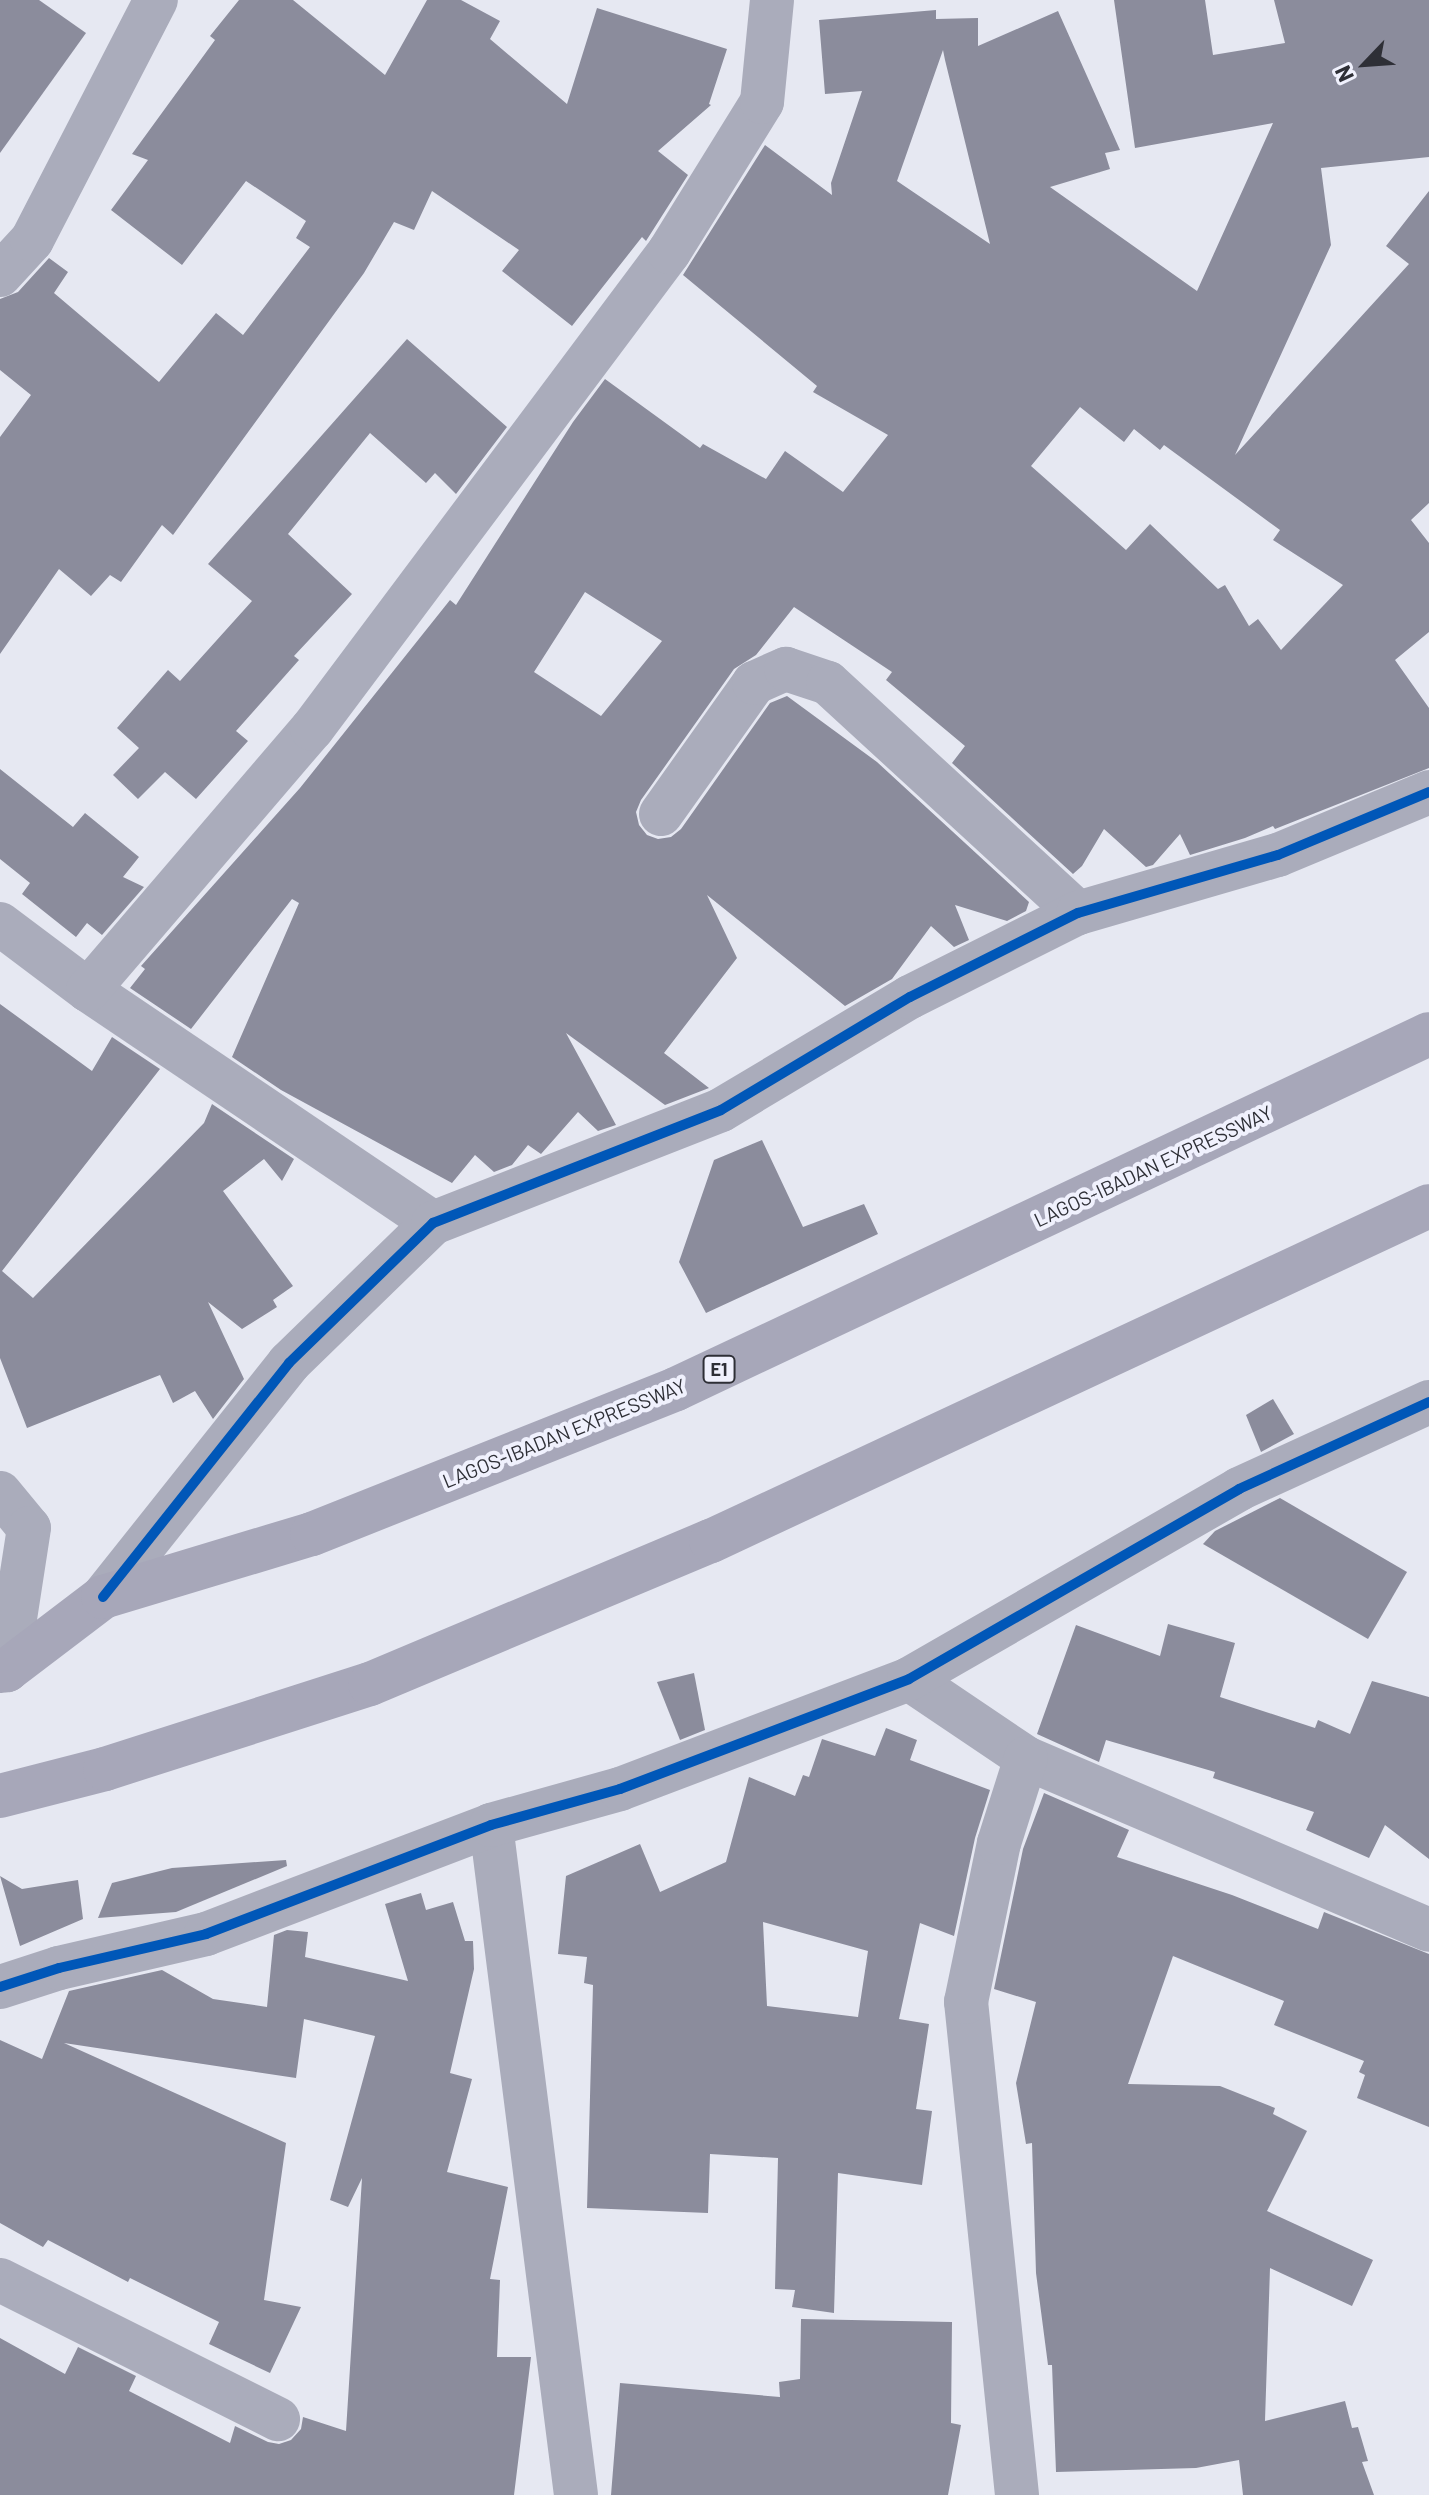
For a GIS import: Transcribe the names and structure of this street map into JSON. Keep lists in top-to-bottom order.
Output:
{
  "streets": {
    "highway": ["LAGOS-IBADAN EXPRESSWAY", "E1"]
  },
  "north": "bottom left"
}
